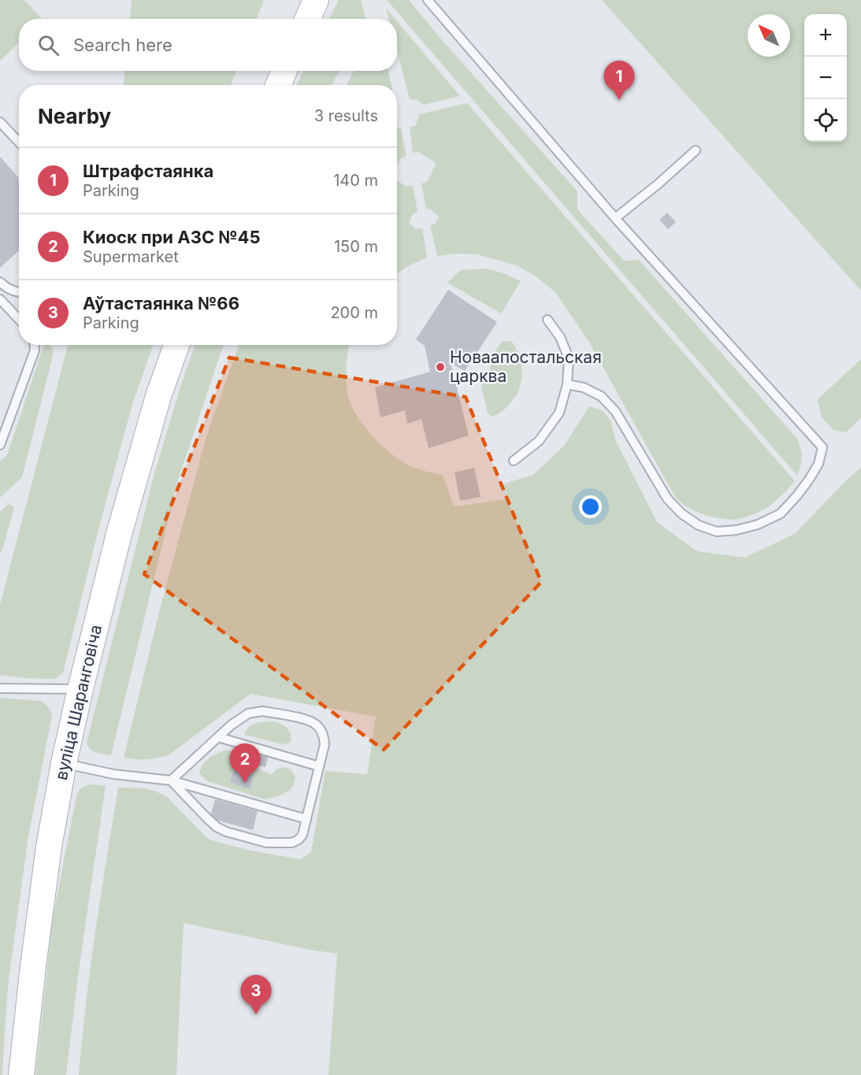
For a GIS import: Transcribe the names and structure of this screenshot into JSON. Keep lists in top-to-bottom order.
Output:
{
  "streets": {
    "main road": ["вуліца Шаранговіча"]
  },
  "places": ["Новаапостальская царква"],
  "north": "top left",
  "page": {
    "map_buttons": ["+", "−"],
    "search": "Search here",
    "pins": ["1", "2", "3"],
    "heading": ["Nearby", "3 results"],
    "list": [
      {
        "mark": "1",
        "name": "Штрафстаянка",
        "note": "Parking",
        "value": "140 m"
      },
      {
        "mark": "2",
        "name": "Киоск при АЗС №45",
        "note": "Supermarket",
        "value": "150 m"
      },
      {
        "mark": "3",
        "name": "Аўтастаянка №66",
        "note": "Parking",
        "value": "200 m"
      }
    ]
  }
}
